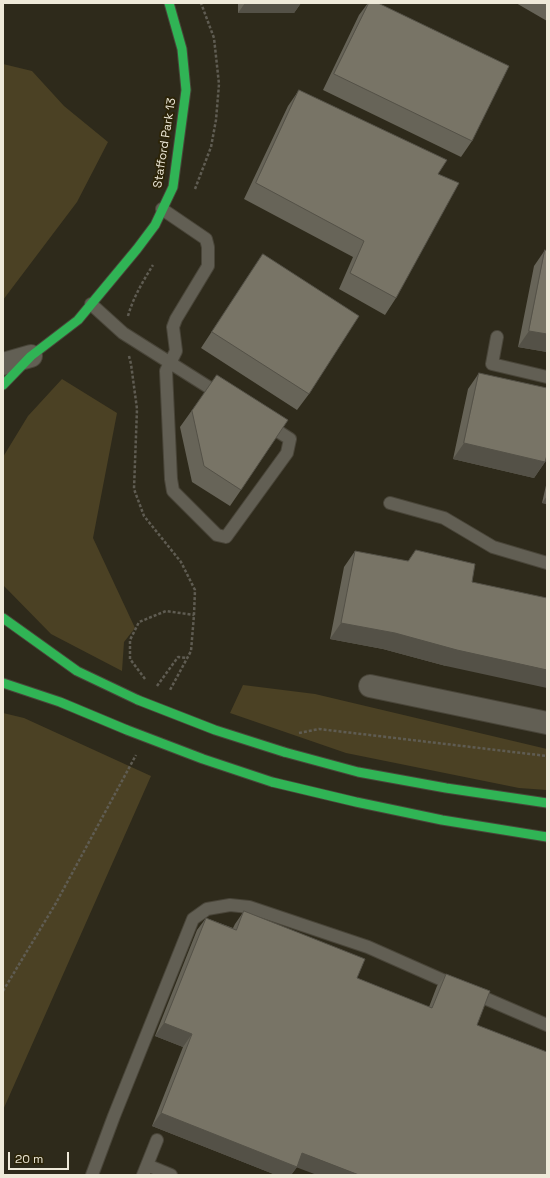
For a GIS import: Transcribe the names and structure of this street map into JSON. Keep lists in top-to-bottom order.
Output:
{
  "streets": {
    "main road": ["Stafford Park 13"]
  },
  "scale_bar": "20 m"
}
